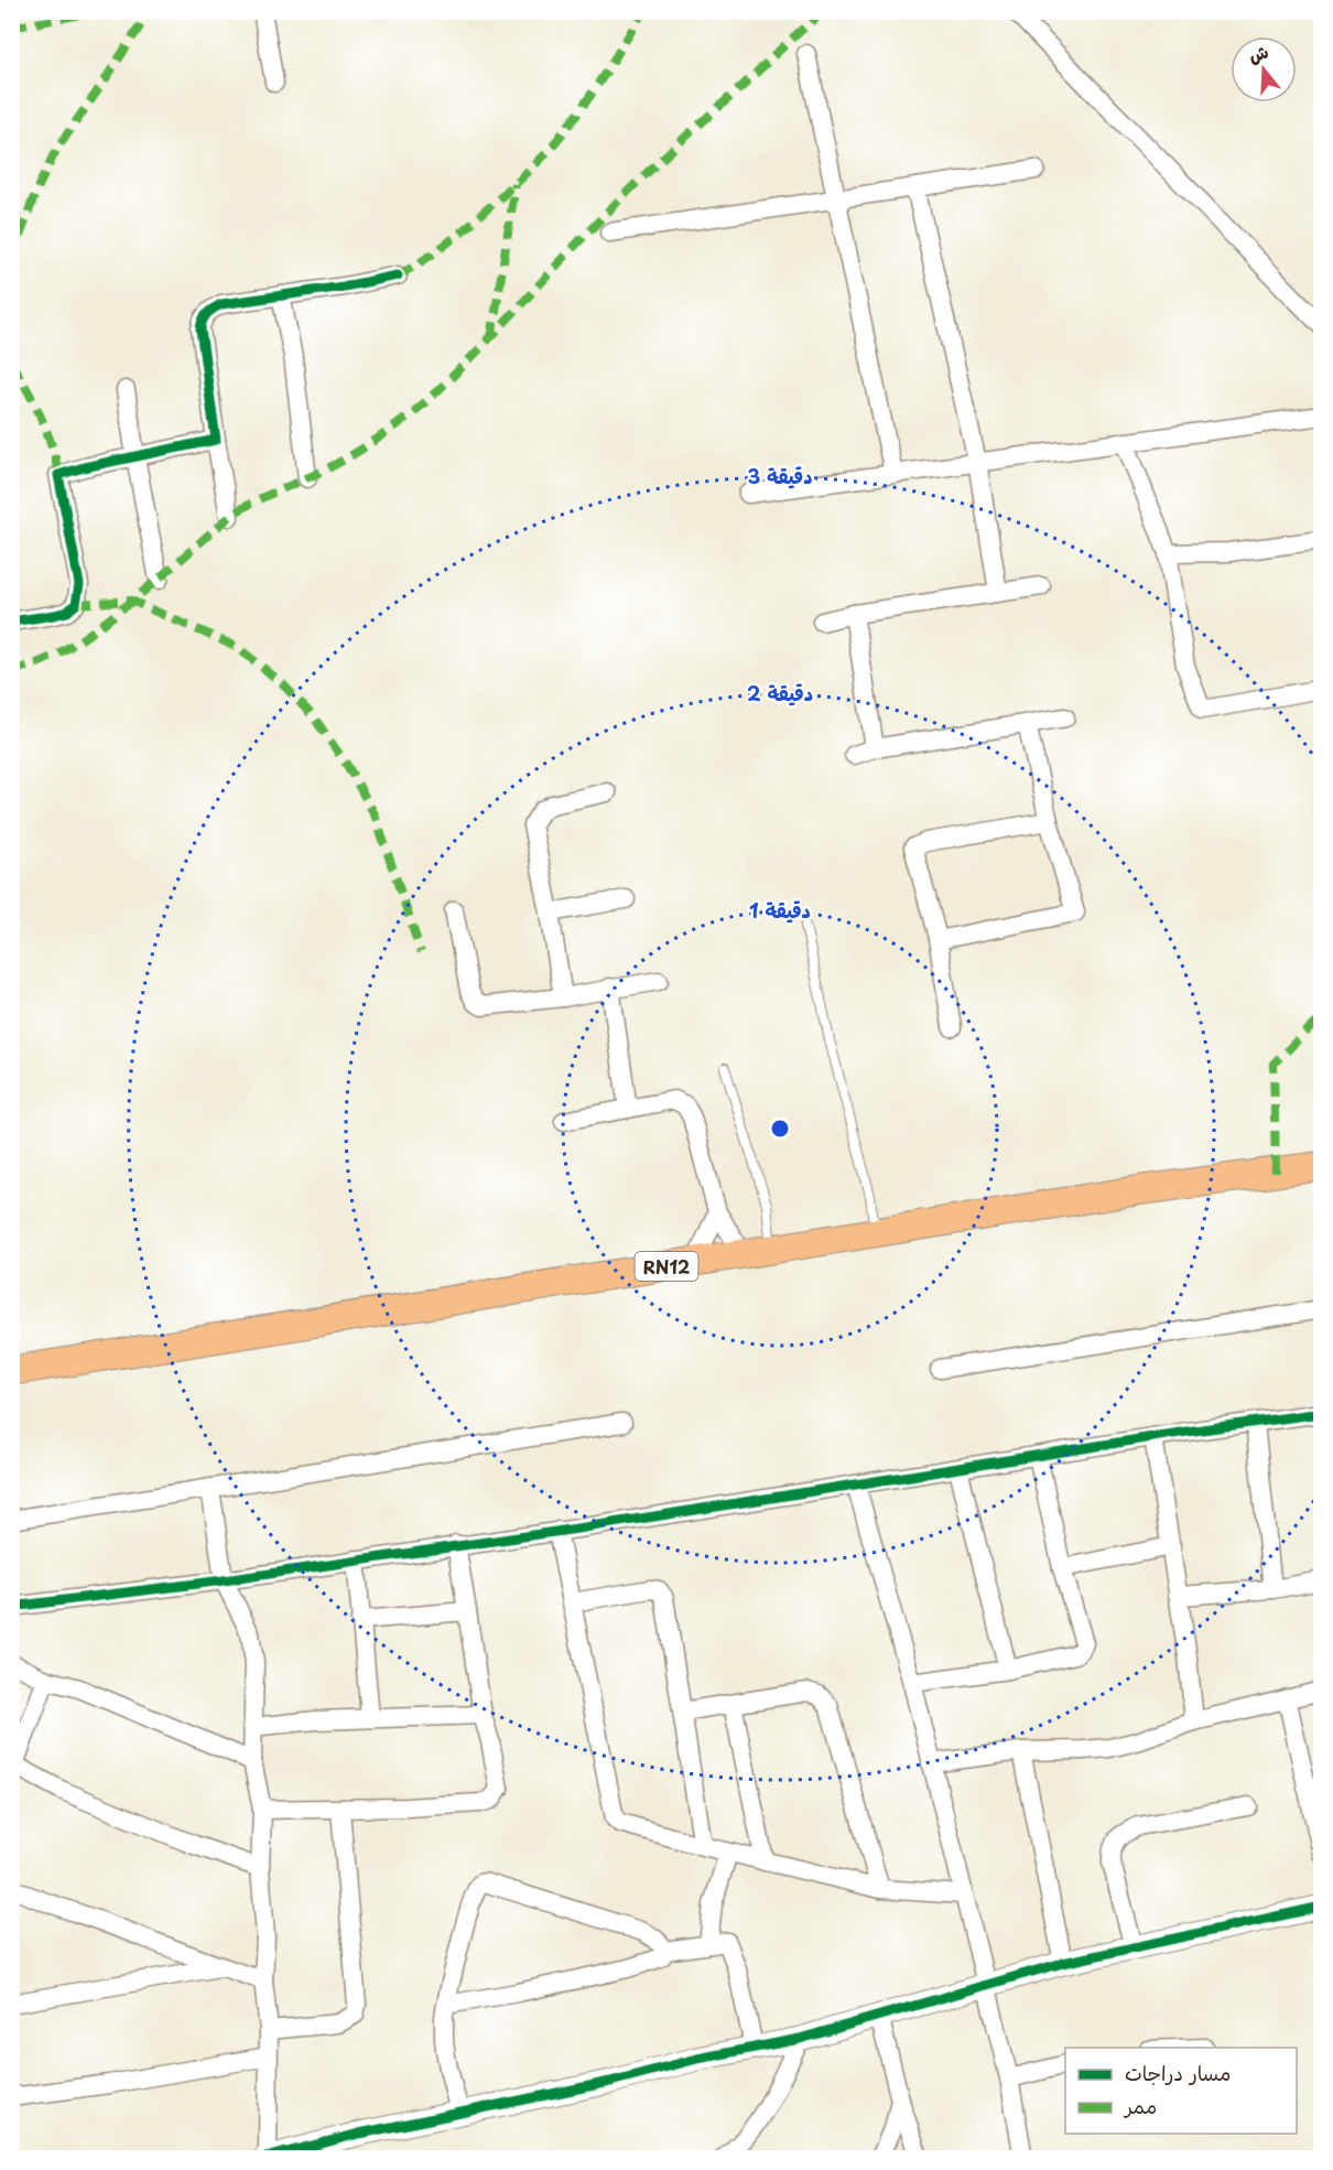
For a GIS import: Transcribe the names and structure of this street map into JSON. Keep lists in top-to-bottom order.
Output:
{
  "streets": {
    "main road": ["RN12"]
  },
  "legend": ["مسار دراجات", "ممر"],
  "north": "top",
  "rings": ["3 دقيقة", "2 دقيقة", "1 دقيقة"]
}
